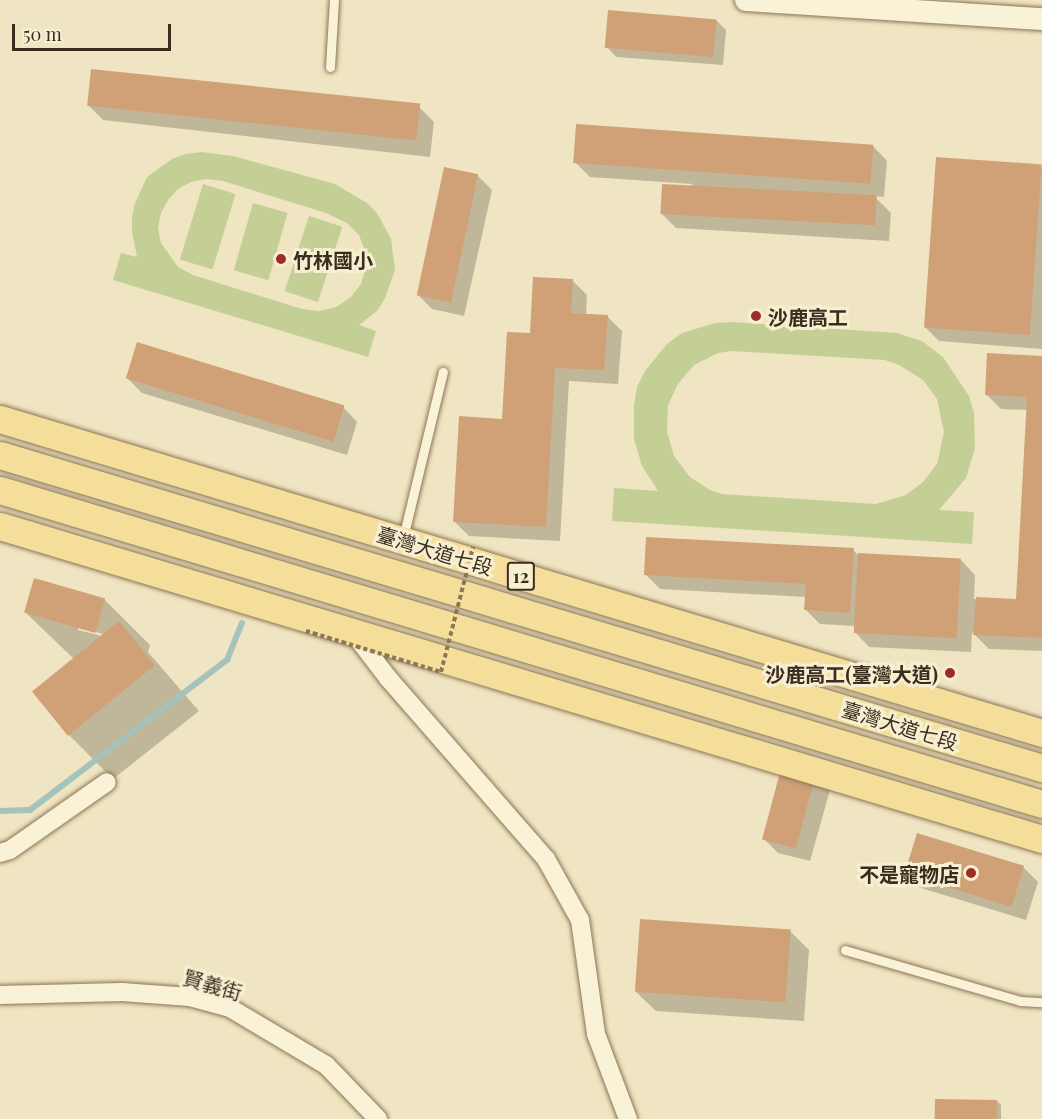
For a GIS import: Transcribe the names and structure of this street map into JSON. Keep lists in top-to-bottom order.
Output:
{
  "streets": {
    "main road": ["臺灣大道七段", "12"],
    "street": ["賢義街"]
  },
  "places": [
    "竹林國小",
    "沙鹿高工",
    "沙鹿高工(臺灣大道)",
    "不是寵物店"
  ],
  "scale_bar": "50 m"
}
